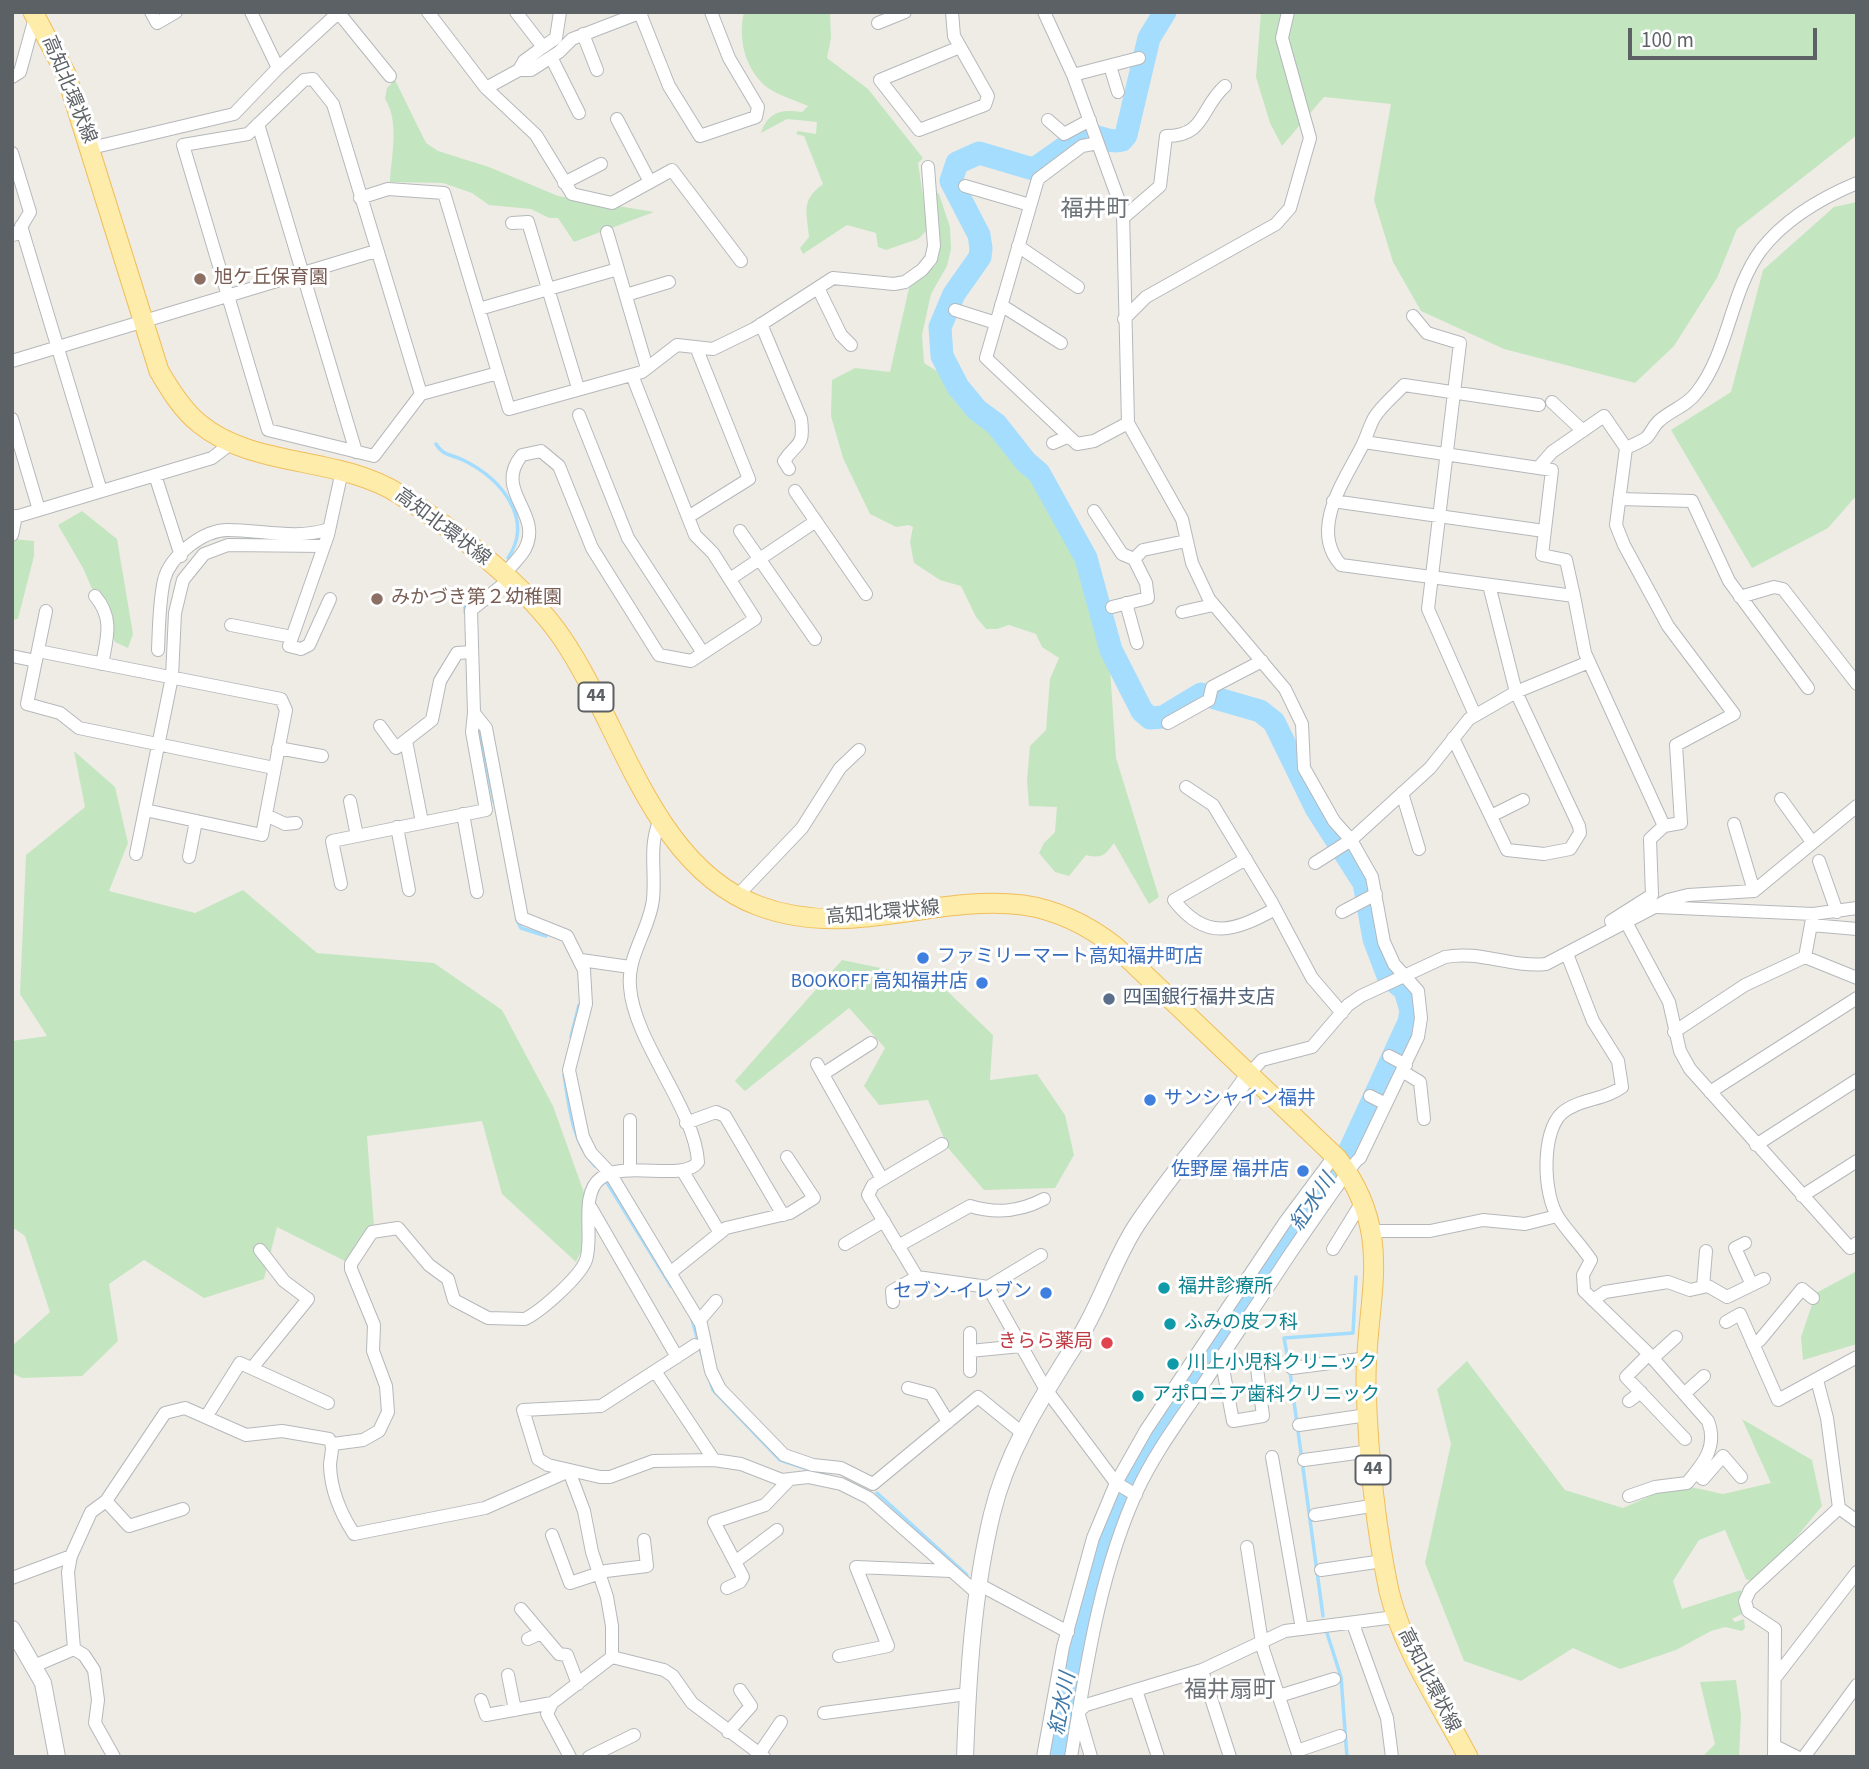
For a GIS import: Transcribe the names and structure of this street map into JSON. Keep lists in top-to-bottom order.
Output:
{
  "streets": {
    "main road": ["高知北環状線", "44"]
  },
  "districts": ["福井町", "福井扇町"],
  "water": ["紅水川"],
  "places": [
    "旭ケ丘保育園",
    "みかづき第２幼稚園",
    "ファミリーマート高知福井町店",
    "BOOKOFF 高知福井店",
    "四国銀行福井支店",
    "サンシャイン福井",
    "佐野屋 福井店",
    "福井診療所",
    "セブン-イレブン",
    "ふみの皮フ科",
    "きらら薬局",
    "川上小児科クリニック",
    "アポロニア歯科クリニック"
  ],
  "scale_bar": "100 m"
}
